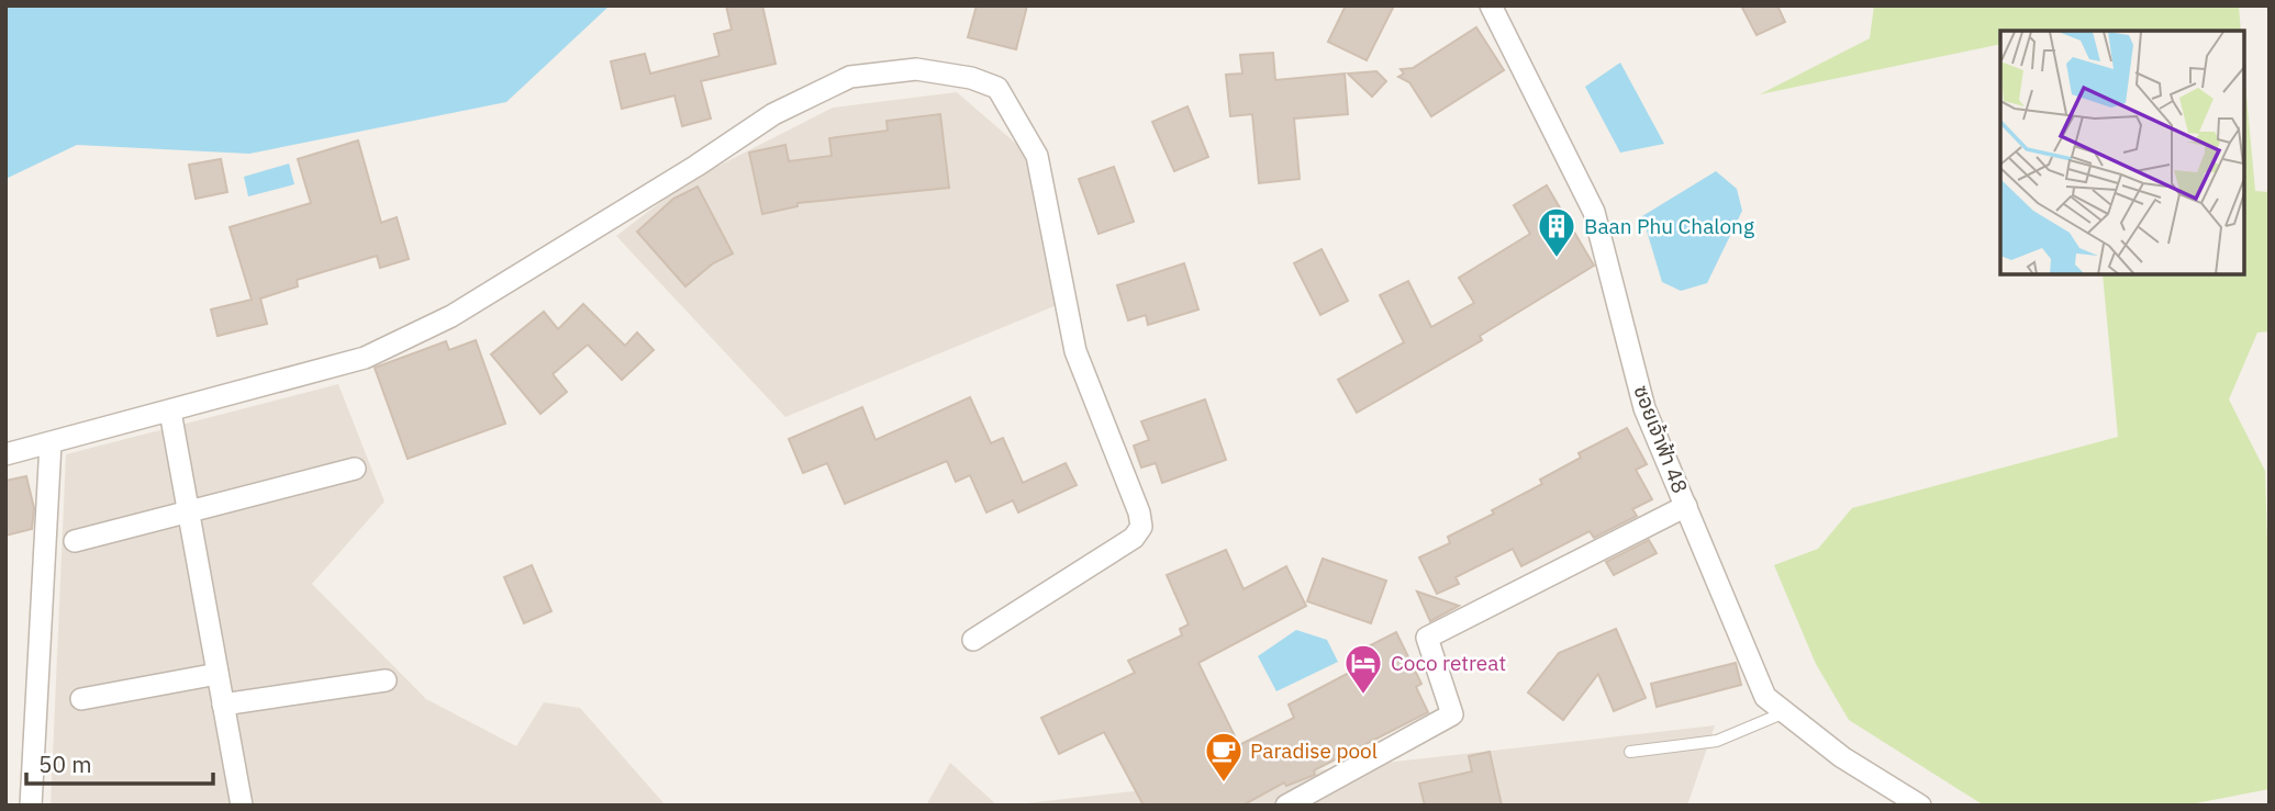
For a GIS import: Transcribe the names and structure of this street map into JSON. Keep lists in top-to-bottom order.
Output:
{
  "streets": {
    "street": ["ซอยเจ้าฟ้า 48"]
  },
  "places": {
    "building": ["Baan Phu Chalong"],
    "hotel": ["Coco retreat"],
    "cafe": ["Paradise pool"]
  },
  "scale_bar": "50 m"
}
